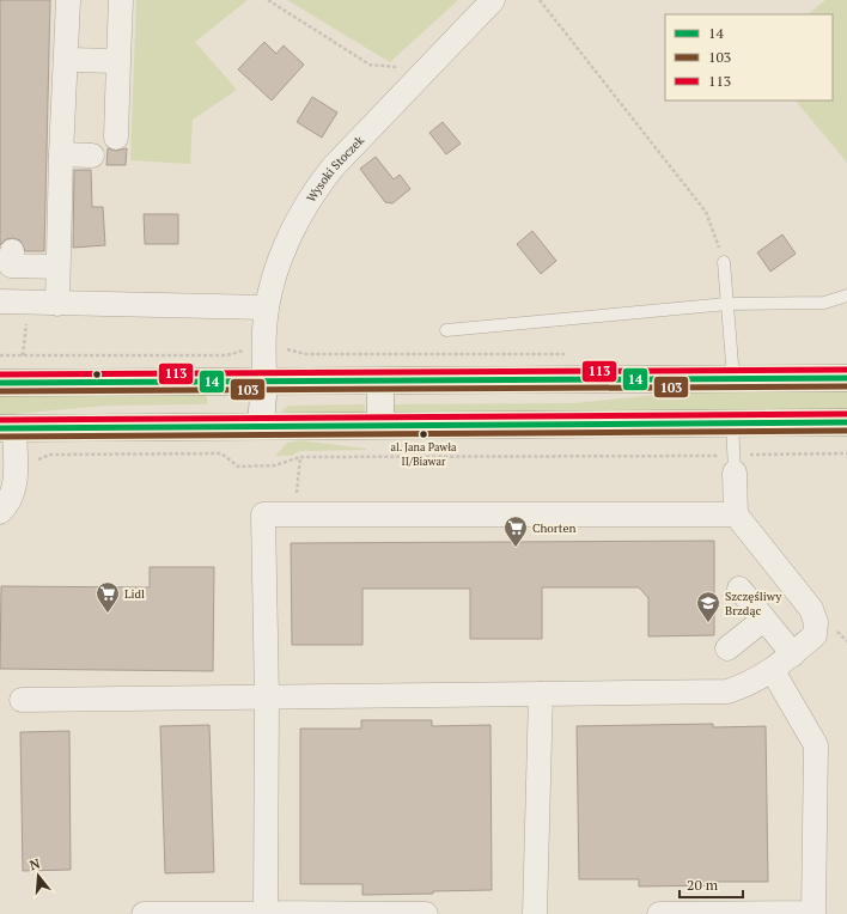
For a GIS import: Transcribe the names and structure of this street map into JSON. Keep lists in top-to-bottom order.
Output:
{
  "streets": {
    "street": ["Wysoki Stoczek"]
  },
  "places": {
    "other": ["al. Jana Pawła II/Biawar"],
    "supermarket": ["Chorten", "Lidl"],
    "school or university": ["Szczęśliwy Brzdąc"]
  },
  "lines": ["transit line 113", "transit line 14", "transit line 103"],
  "legend": ["14", "103", "113"],
  "scale_bar": "20 m",
  "north": "top"
}
